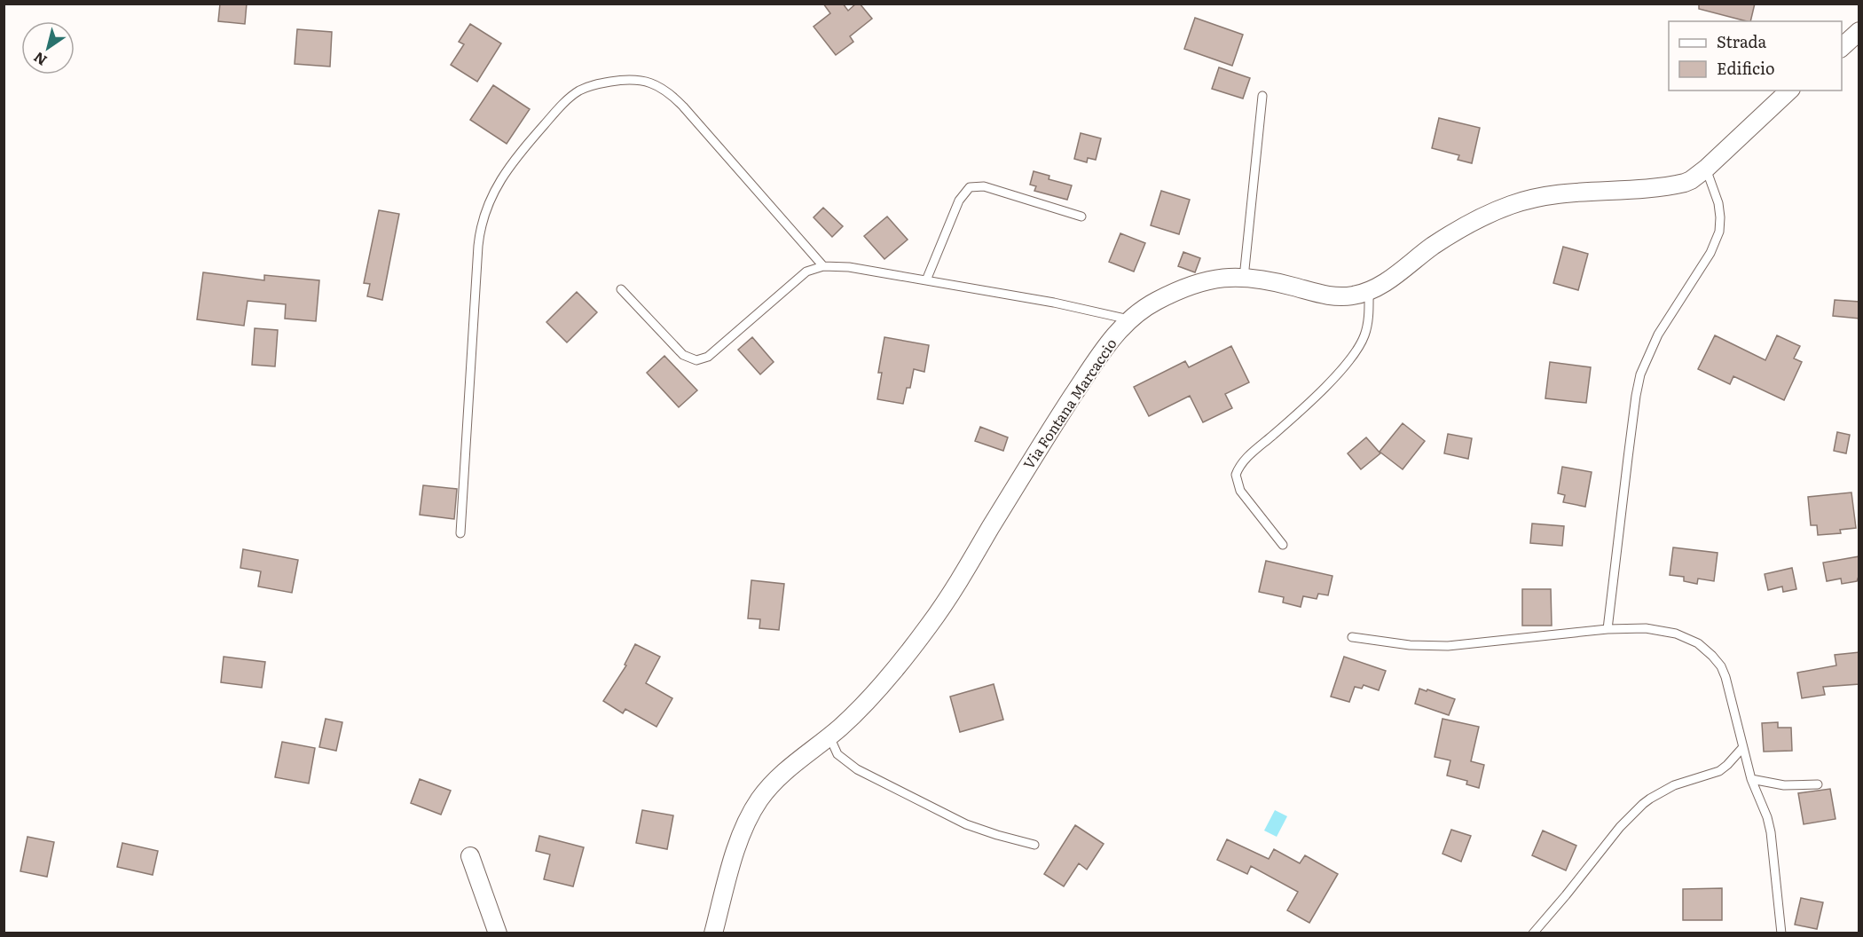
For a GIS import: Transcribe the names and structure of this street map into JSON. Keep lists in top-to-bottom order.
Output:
{
  "streets": {
    "street": ["Via Fontana Marcaccio"]
  },
  "legend": ["Strada", "Edificio"],
  "north": "bottom left"
}
